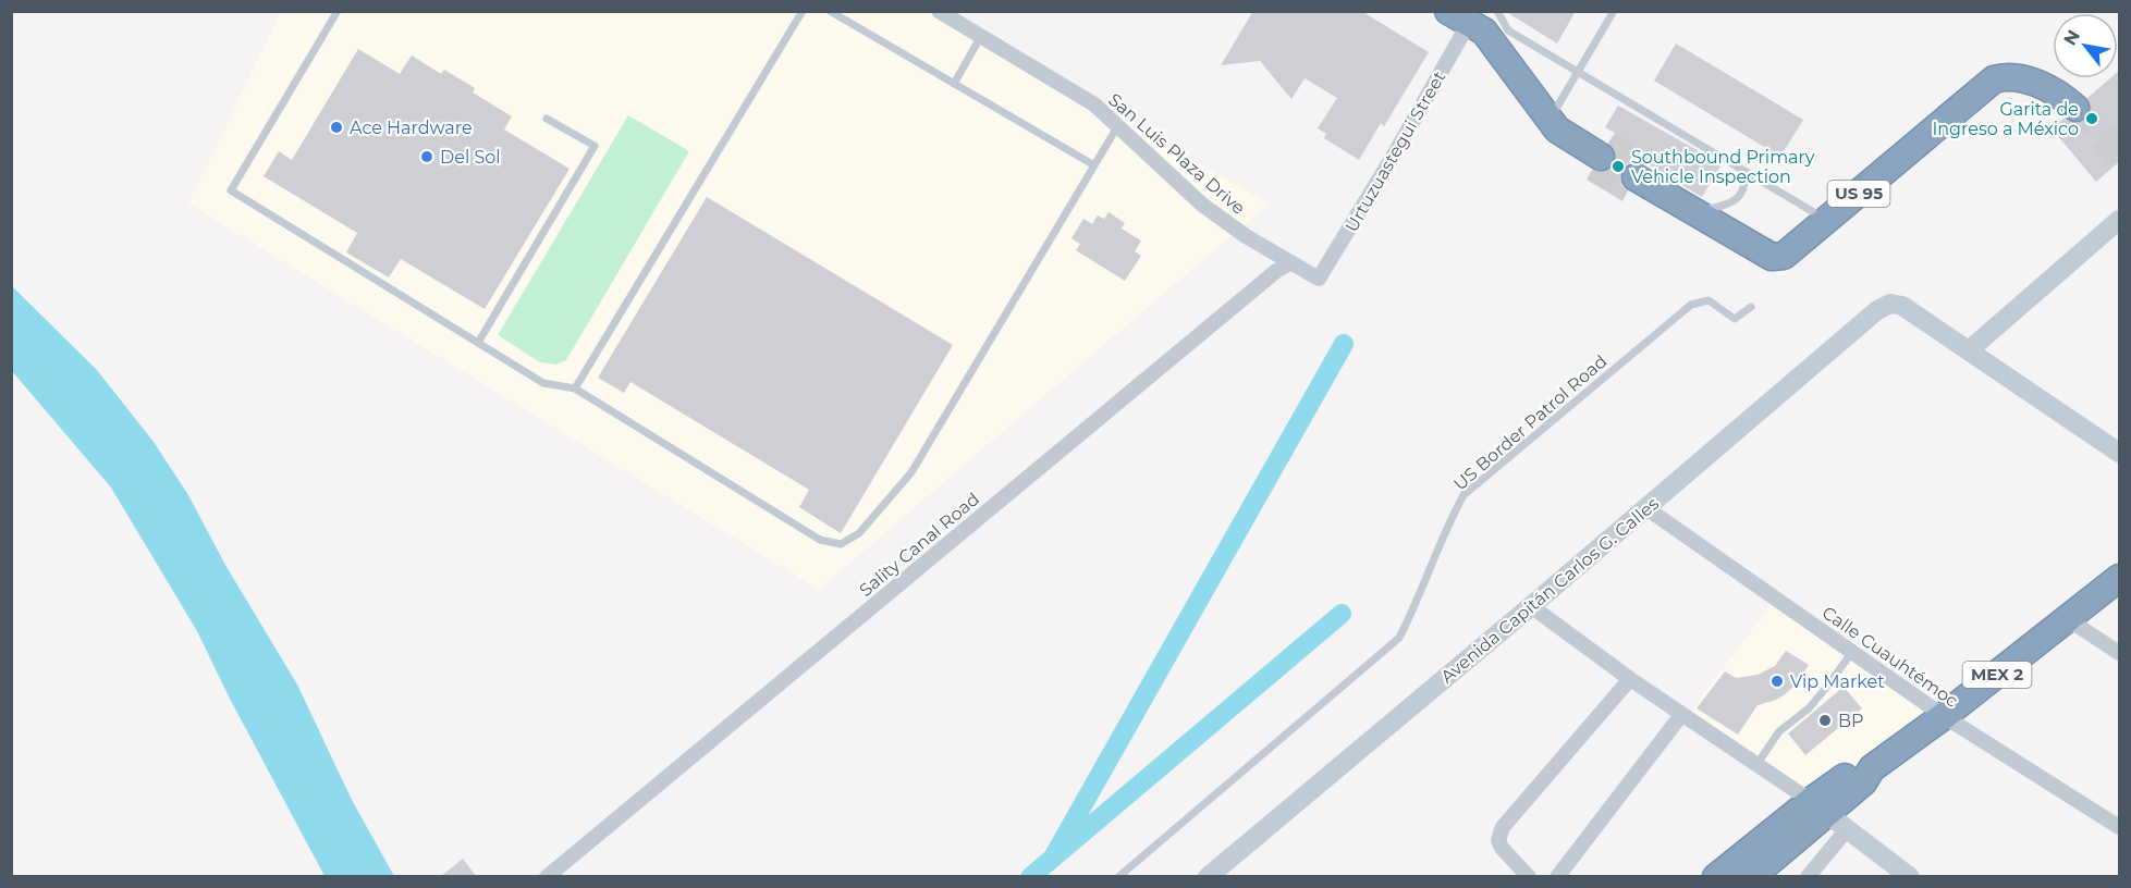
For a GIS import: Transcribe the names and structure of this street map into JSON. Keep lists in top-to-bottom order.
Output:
{
  "streets": {
    "highway": ["US 95", "MEX 2"],
    "street": [
      "Urtuzuastegui Street",
      "San Luis Plaza Drive",
      "Sality Canal Road",
      "Avenida Capitán Carlos G. Calles",
      "Calle Cuauhtémoc"
    ],
    "lane": ["US Border Patrol Road"]
  },
  "crossings": [
    ["Urtuzuastegui Street", "San Luis Plaza Drive"],
    ["Urtuzuastegui Street", "Sality Canal Road"],
    ["San Luis Plaza Drive", "Sality Canal Road"],
    ["Avenida Capitán Carlos G. Calles", "Calle Cuauhtémoc"],
    ["Calle Cuauhtémoc", "MEX 2"]
  ],
  "places": [
    "Garita de Ingreso a México",
    "Ace Hardware",
    "Del Sol",
    "Southbound Primary Vehicle Inspection",
    "Vip Market",
    "BP"
  ],
  "north": "top left"
}
